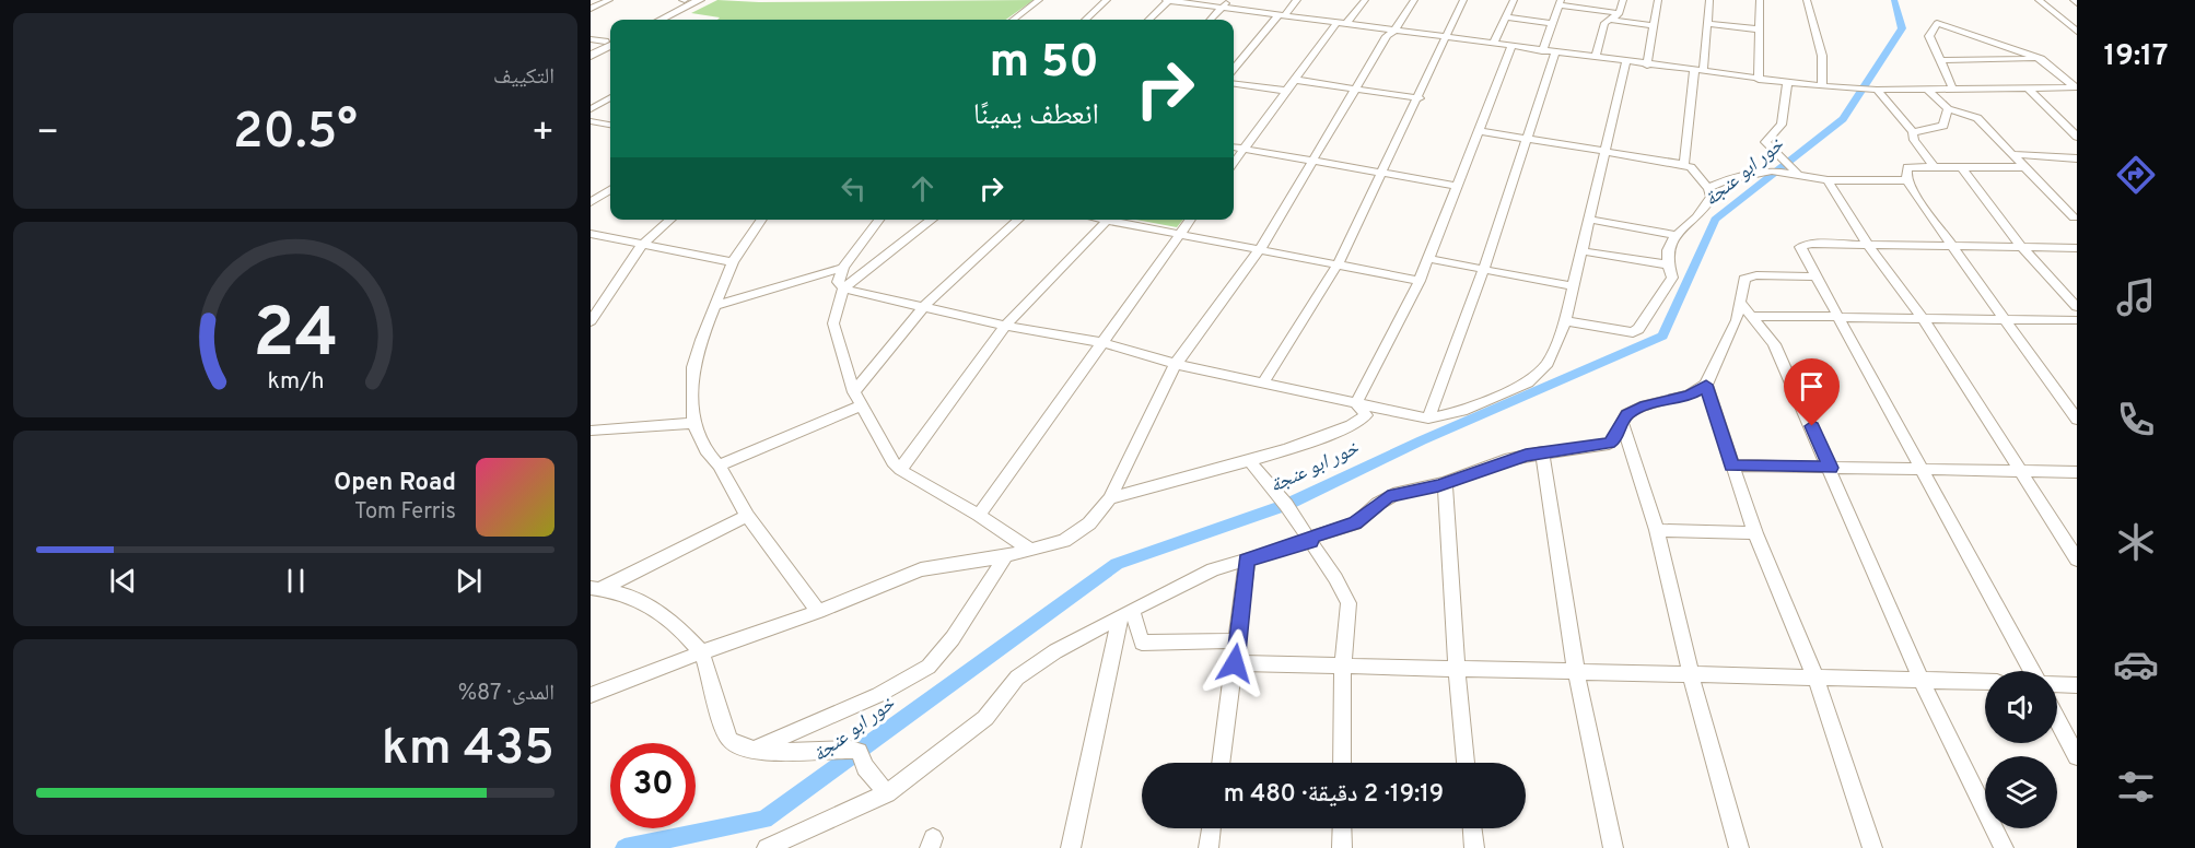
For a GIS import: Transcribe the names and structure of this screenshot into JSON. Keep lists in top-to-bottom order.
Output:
{
  "water": ["خور ابو عنجة"],
  "page": {
    "tabs": "19:17",
    "tile": [
      "التكييف",
      ["المدى · 87%", "435 km"]
    ],
    "turn": ["50 m", "انعطف يمينًا"],
    "heat": ["−", "20.5°", "+"],
    "song": ["Open Road", "Tom Ferris"],
    "limit": "30",
    "trip": "19:19 · 2 دقيقة · 480 m",
    "gauge": ["24", "km/h"]
  }
}
